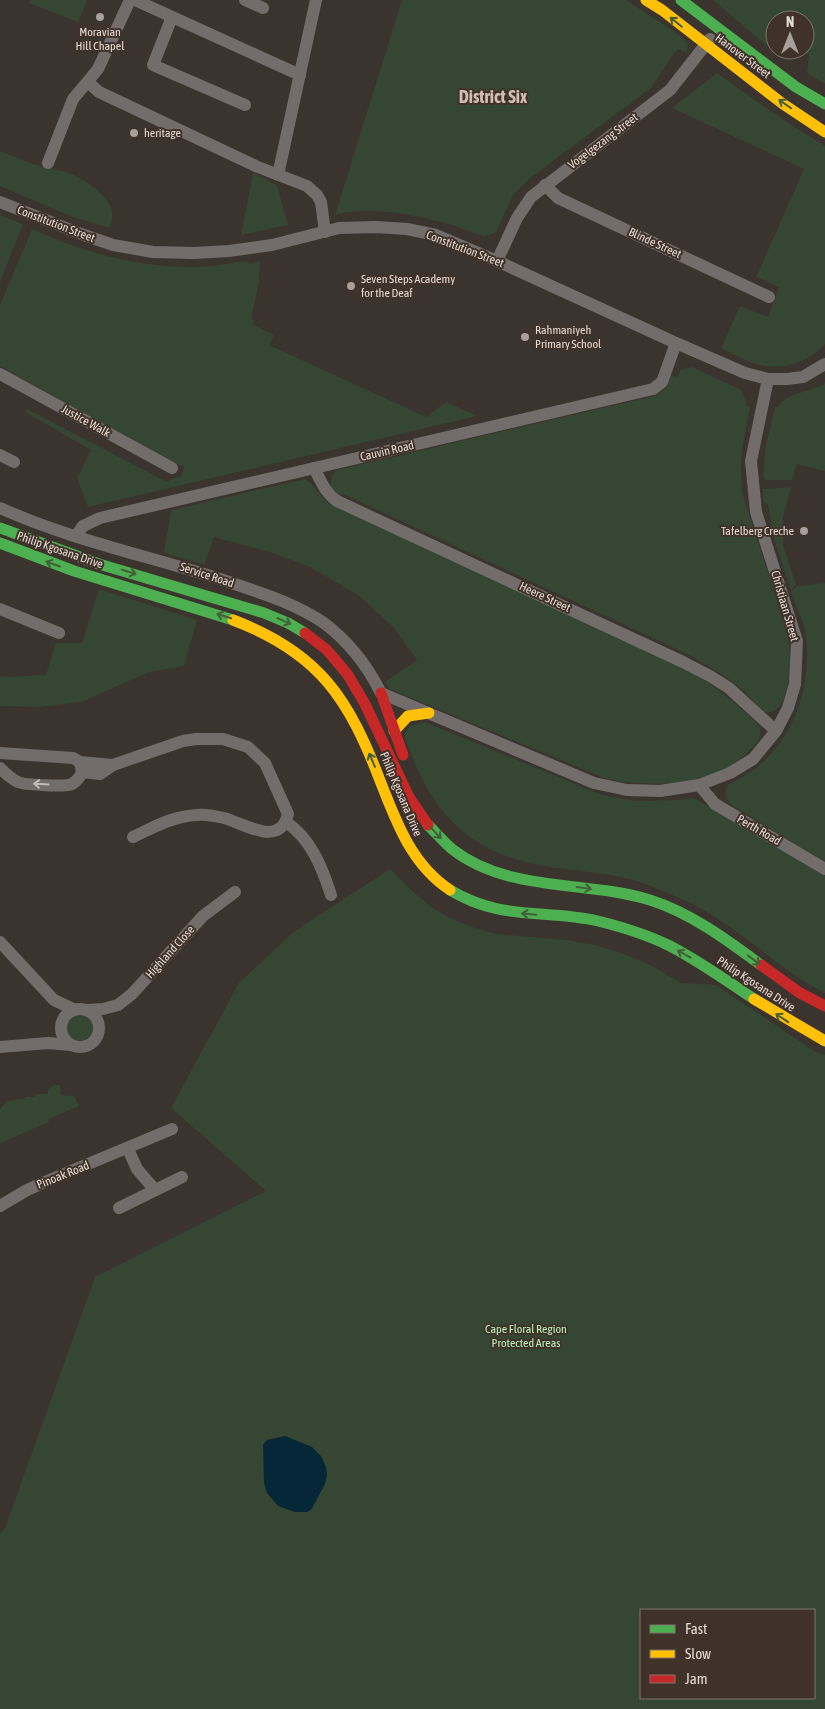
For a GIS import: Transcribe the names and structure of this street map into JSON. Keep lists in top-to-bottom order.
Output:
{
  "streets": {
    "main road": ["Hanover Street", "Philip Kgosana Drive"],
    "street": [
      "Vogelgezang Street",
      "Constitution Street",
      "Blinde Street",
      "Justice Walk",
      "Cauvin Road",
      "Service Road",
      "Heere Street",
      "Christiaan Street",
      "Perth Road",
      "Highland Close",
      "Pinoak Road"
    ]
  },
  "crossings": [
    ["Hanover Street", "Vogelgezang Street"],
    ["Vogelgezang Street", "Constitution Street"],
    ["Vogelgezang Street", "Blinde Street"],
    ["Constitution Street", "Cauvin Road"],
    ["Constitution Street", "Christiaan Street"],
    ["Cauvin Road", "Service Road"],
    ["Cauvin Road", "Heere Street"],
    ["Service Road", "Christiaan Street"],
    ["Heere Street", "Christiaan Street"],
    ["Christiaan Street", "Perth Road"]
  ],
  "districts": ["District Six"],
  "parks": ["Cape Floral Region Protected Areas"],
  "places": [
    "Moravian Hill Chapel",
    "heritage",
    "Seven Steps Academy for the Deaf",
    "Rahmaniyeh Primary School",
    "Tafelberg Creche"
  ],
  "legend": ["Fast", "Slow", "Jam"],
  "north": "top"
}
